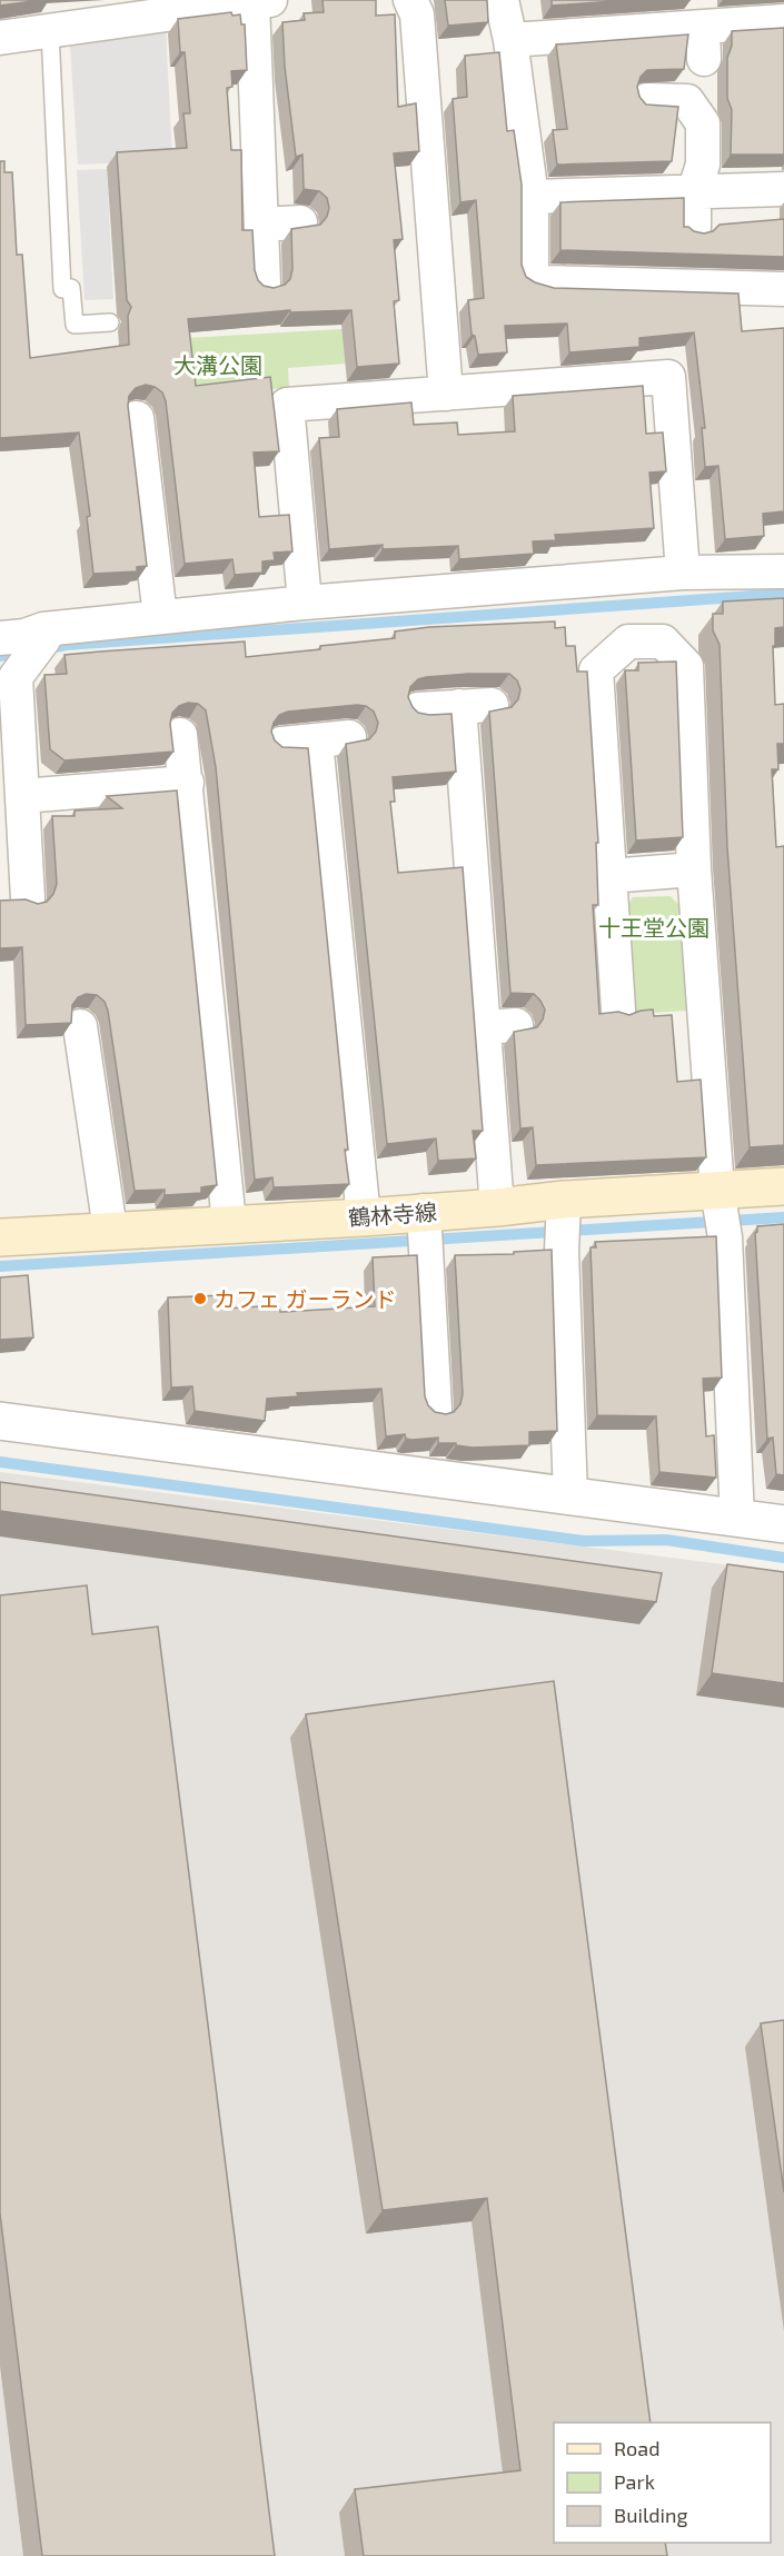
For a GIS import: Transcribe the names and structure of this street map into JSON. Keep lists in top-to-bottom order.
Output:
{
  "streets": {
    "main road": ["鶴林寺線"]
  },
  "parks": ["大溝公園", "十王堂公園"],
  "places": ["カフェ ガーランド"],
  "legend": ["Road", "Park", "Building"]
}
